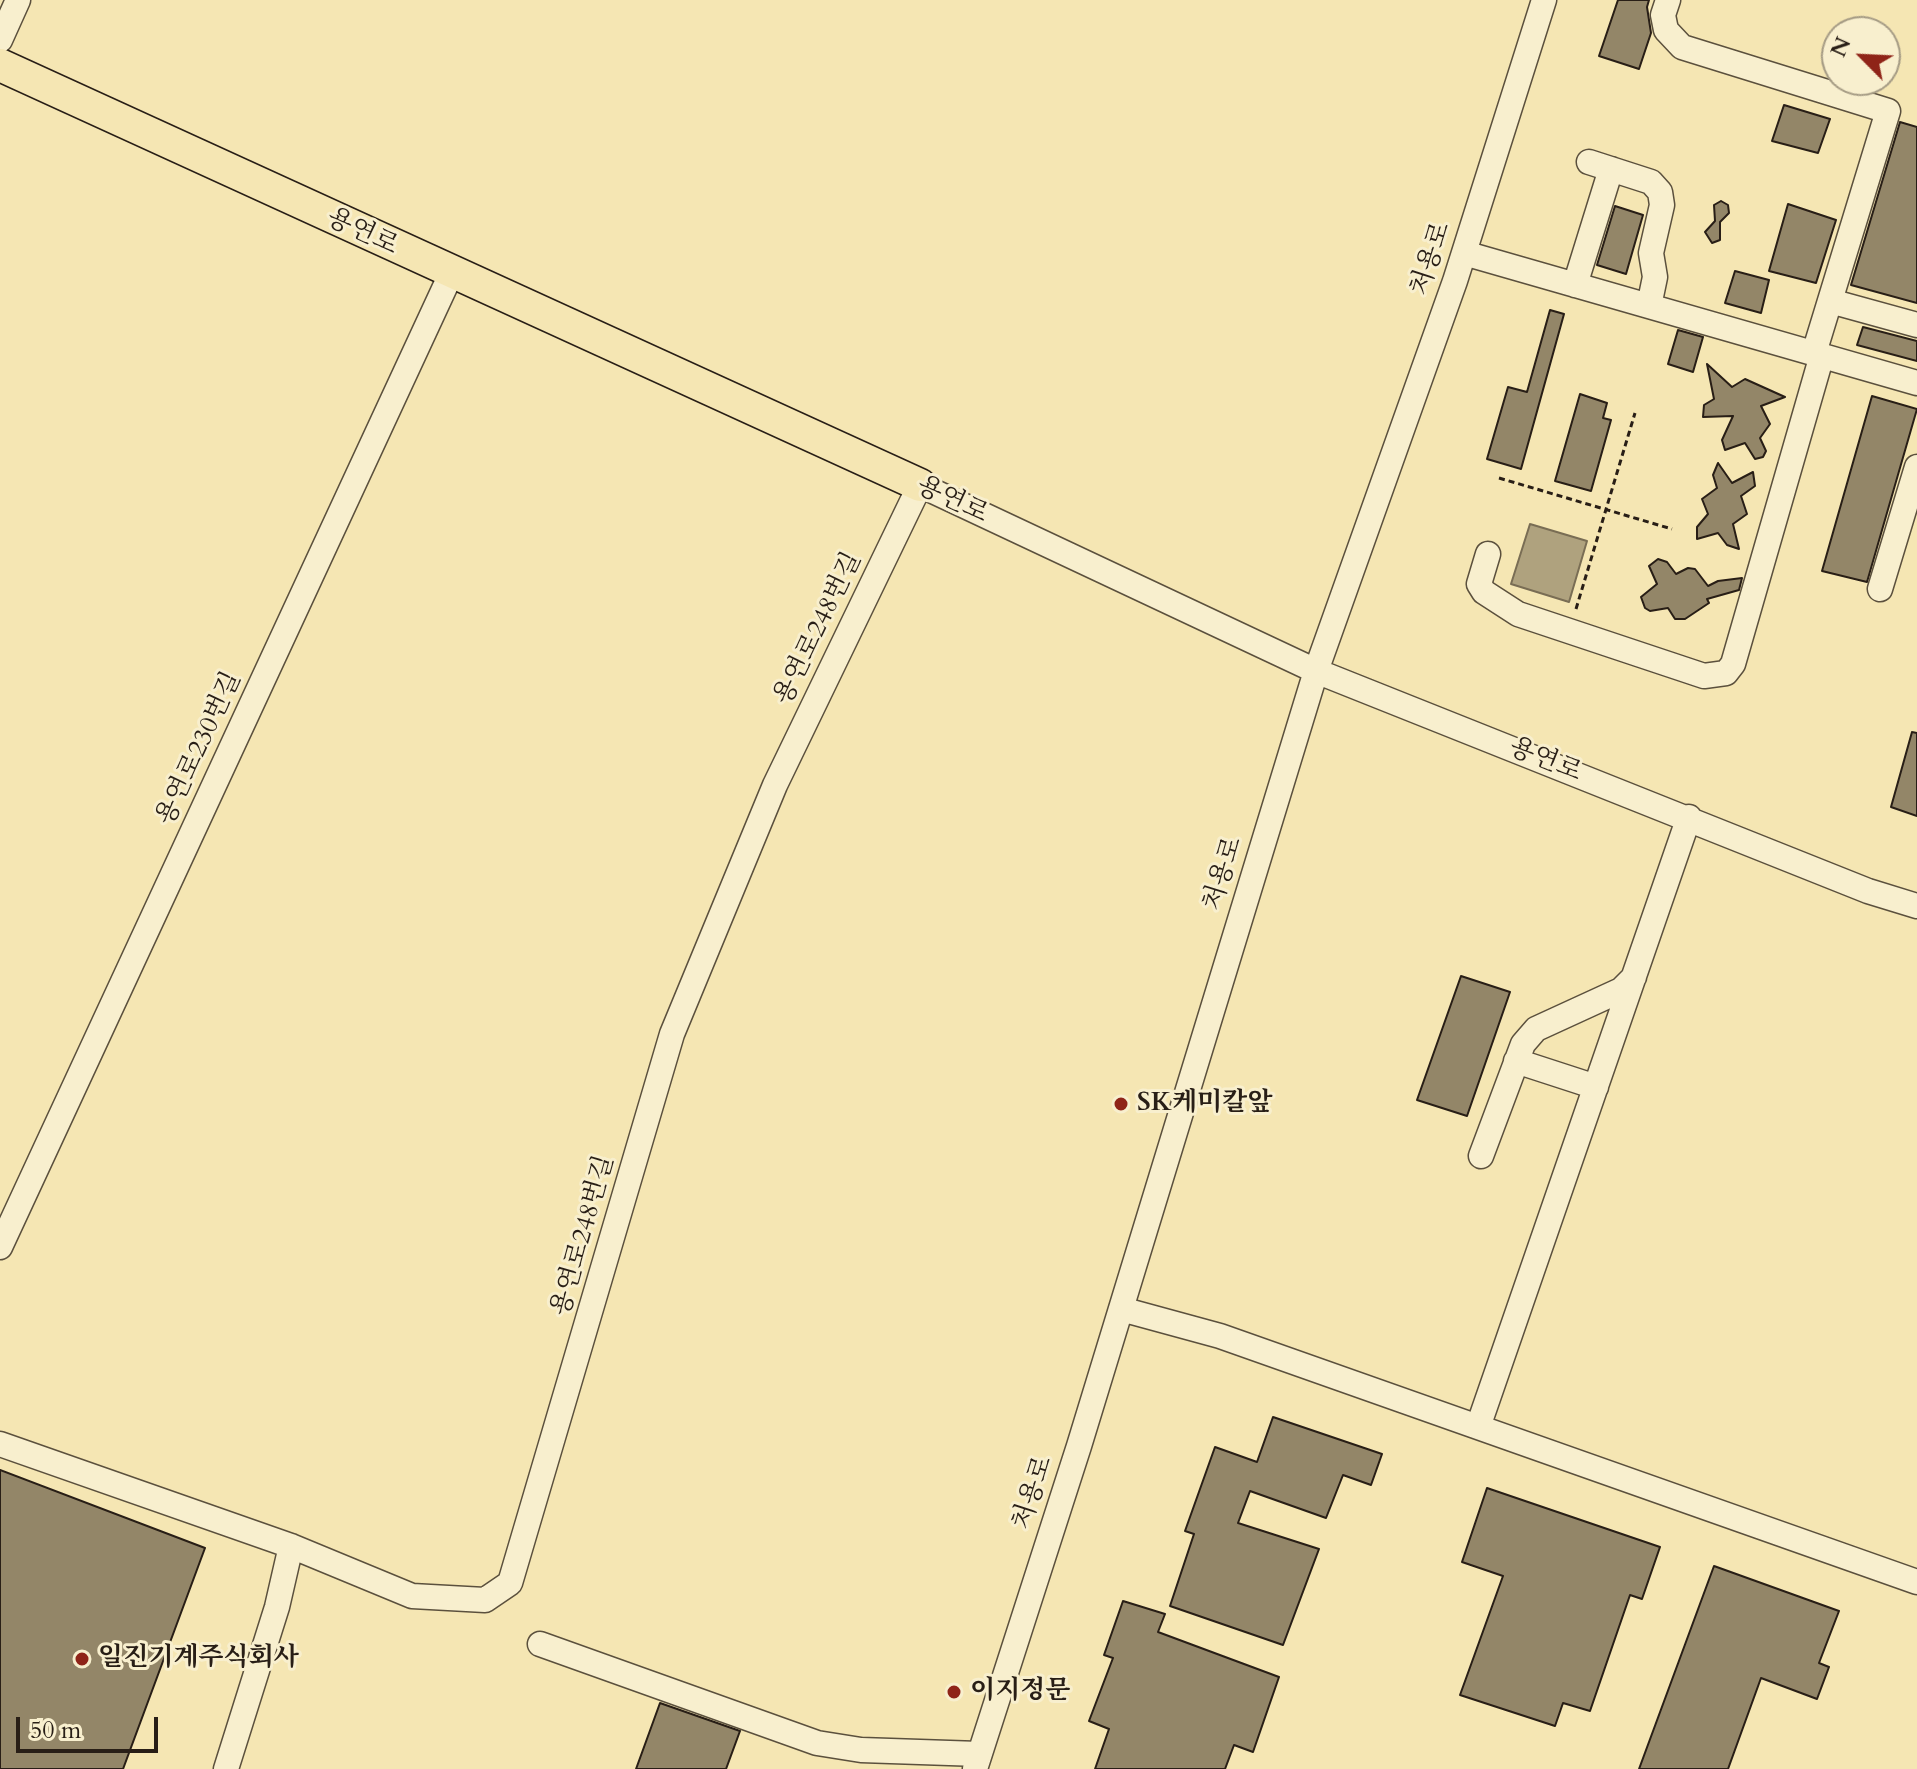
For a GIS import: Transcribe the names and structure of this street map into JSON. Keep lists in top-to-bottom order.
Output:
{
  "streets": {
    "main road": ["용연로"],
    "street": ["처용로", "용연로248번길", "용연로230번길"]
  },
  "crossings": [
    ["용연로", "처용로"],
    ["용연로", "용연로248번길"],
    ["용연로", "용연로230번길"]
  ],
  "places": ["SK케미칼앞", "일진기계주식회사", "이지정문"],
  "scale_bar": "50 m",
  "north": "top left"
}
